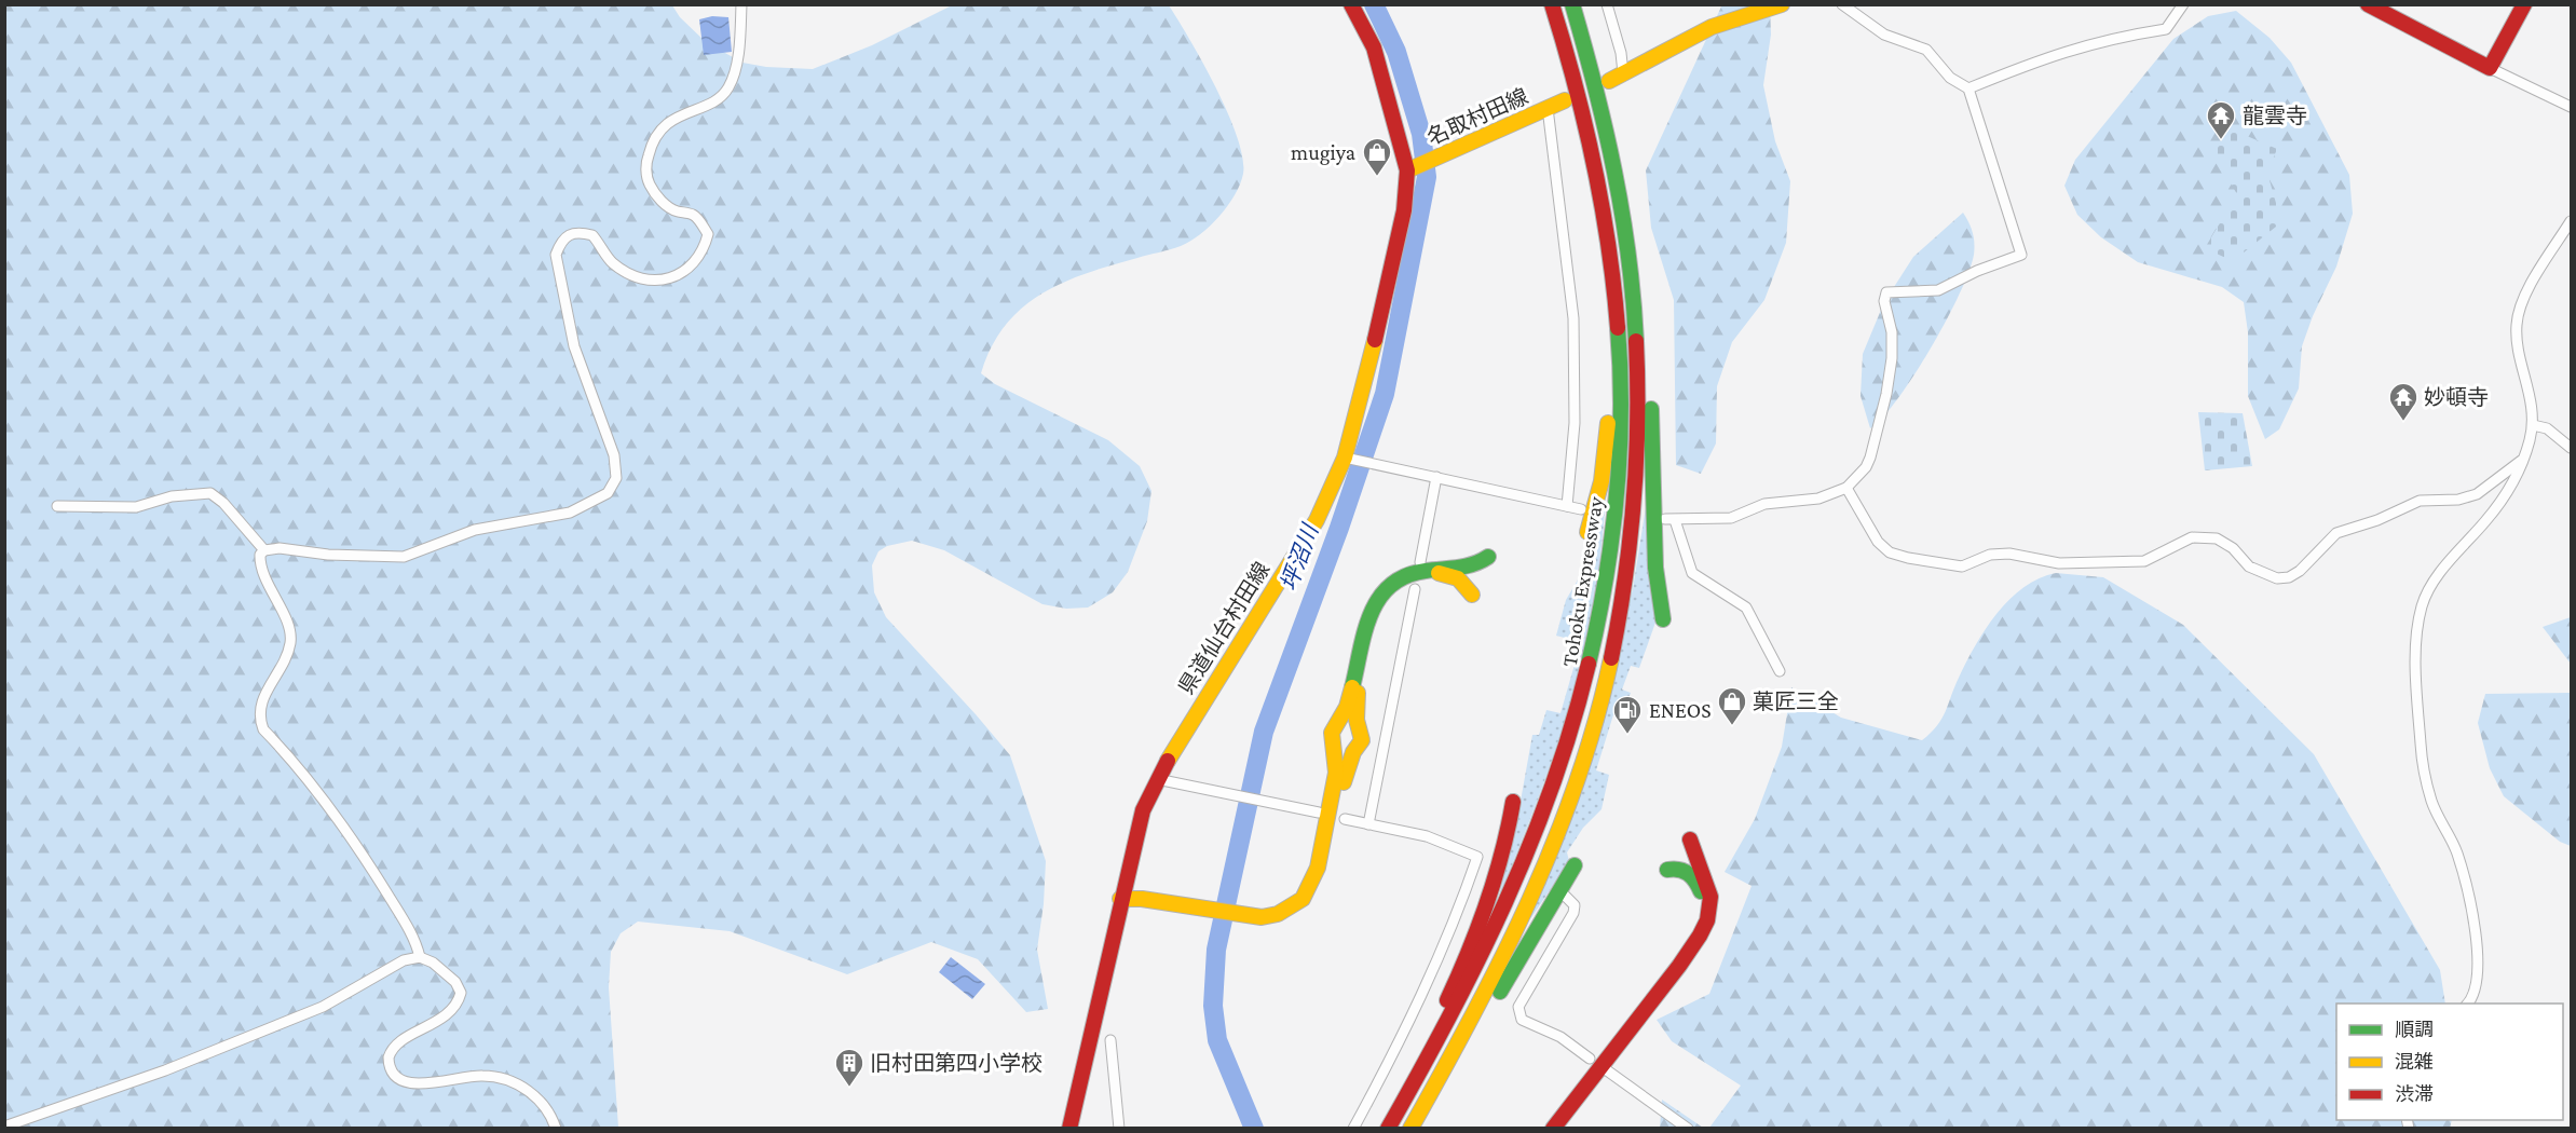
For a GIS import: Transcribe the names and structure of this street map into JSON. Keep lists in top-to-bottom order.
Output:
{
  "streets": {
    "main road": ["名取村田線", "Tohoku Expressway", "県道仙台村田線"]
  },
  "crossings": [
    ["名取村田線", "県道仙台村田線"]
  ],
  "water": ["坪沼川"],
  "places": {
    "temple": ["龍雲寺", "妙頓寺"],
    "shop": ["mugiya", "菓匠三全"],
    "fuel station": ["ENEOS"],
    "building": ["旧村田第四小学校"]
  },
  "legend": ["順調", "混雑", "渋滞"]
}
